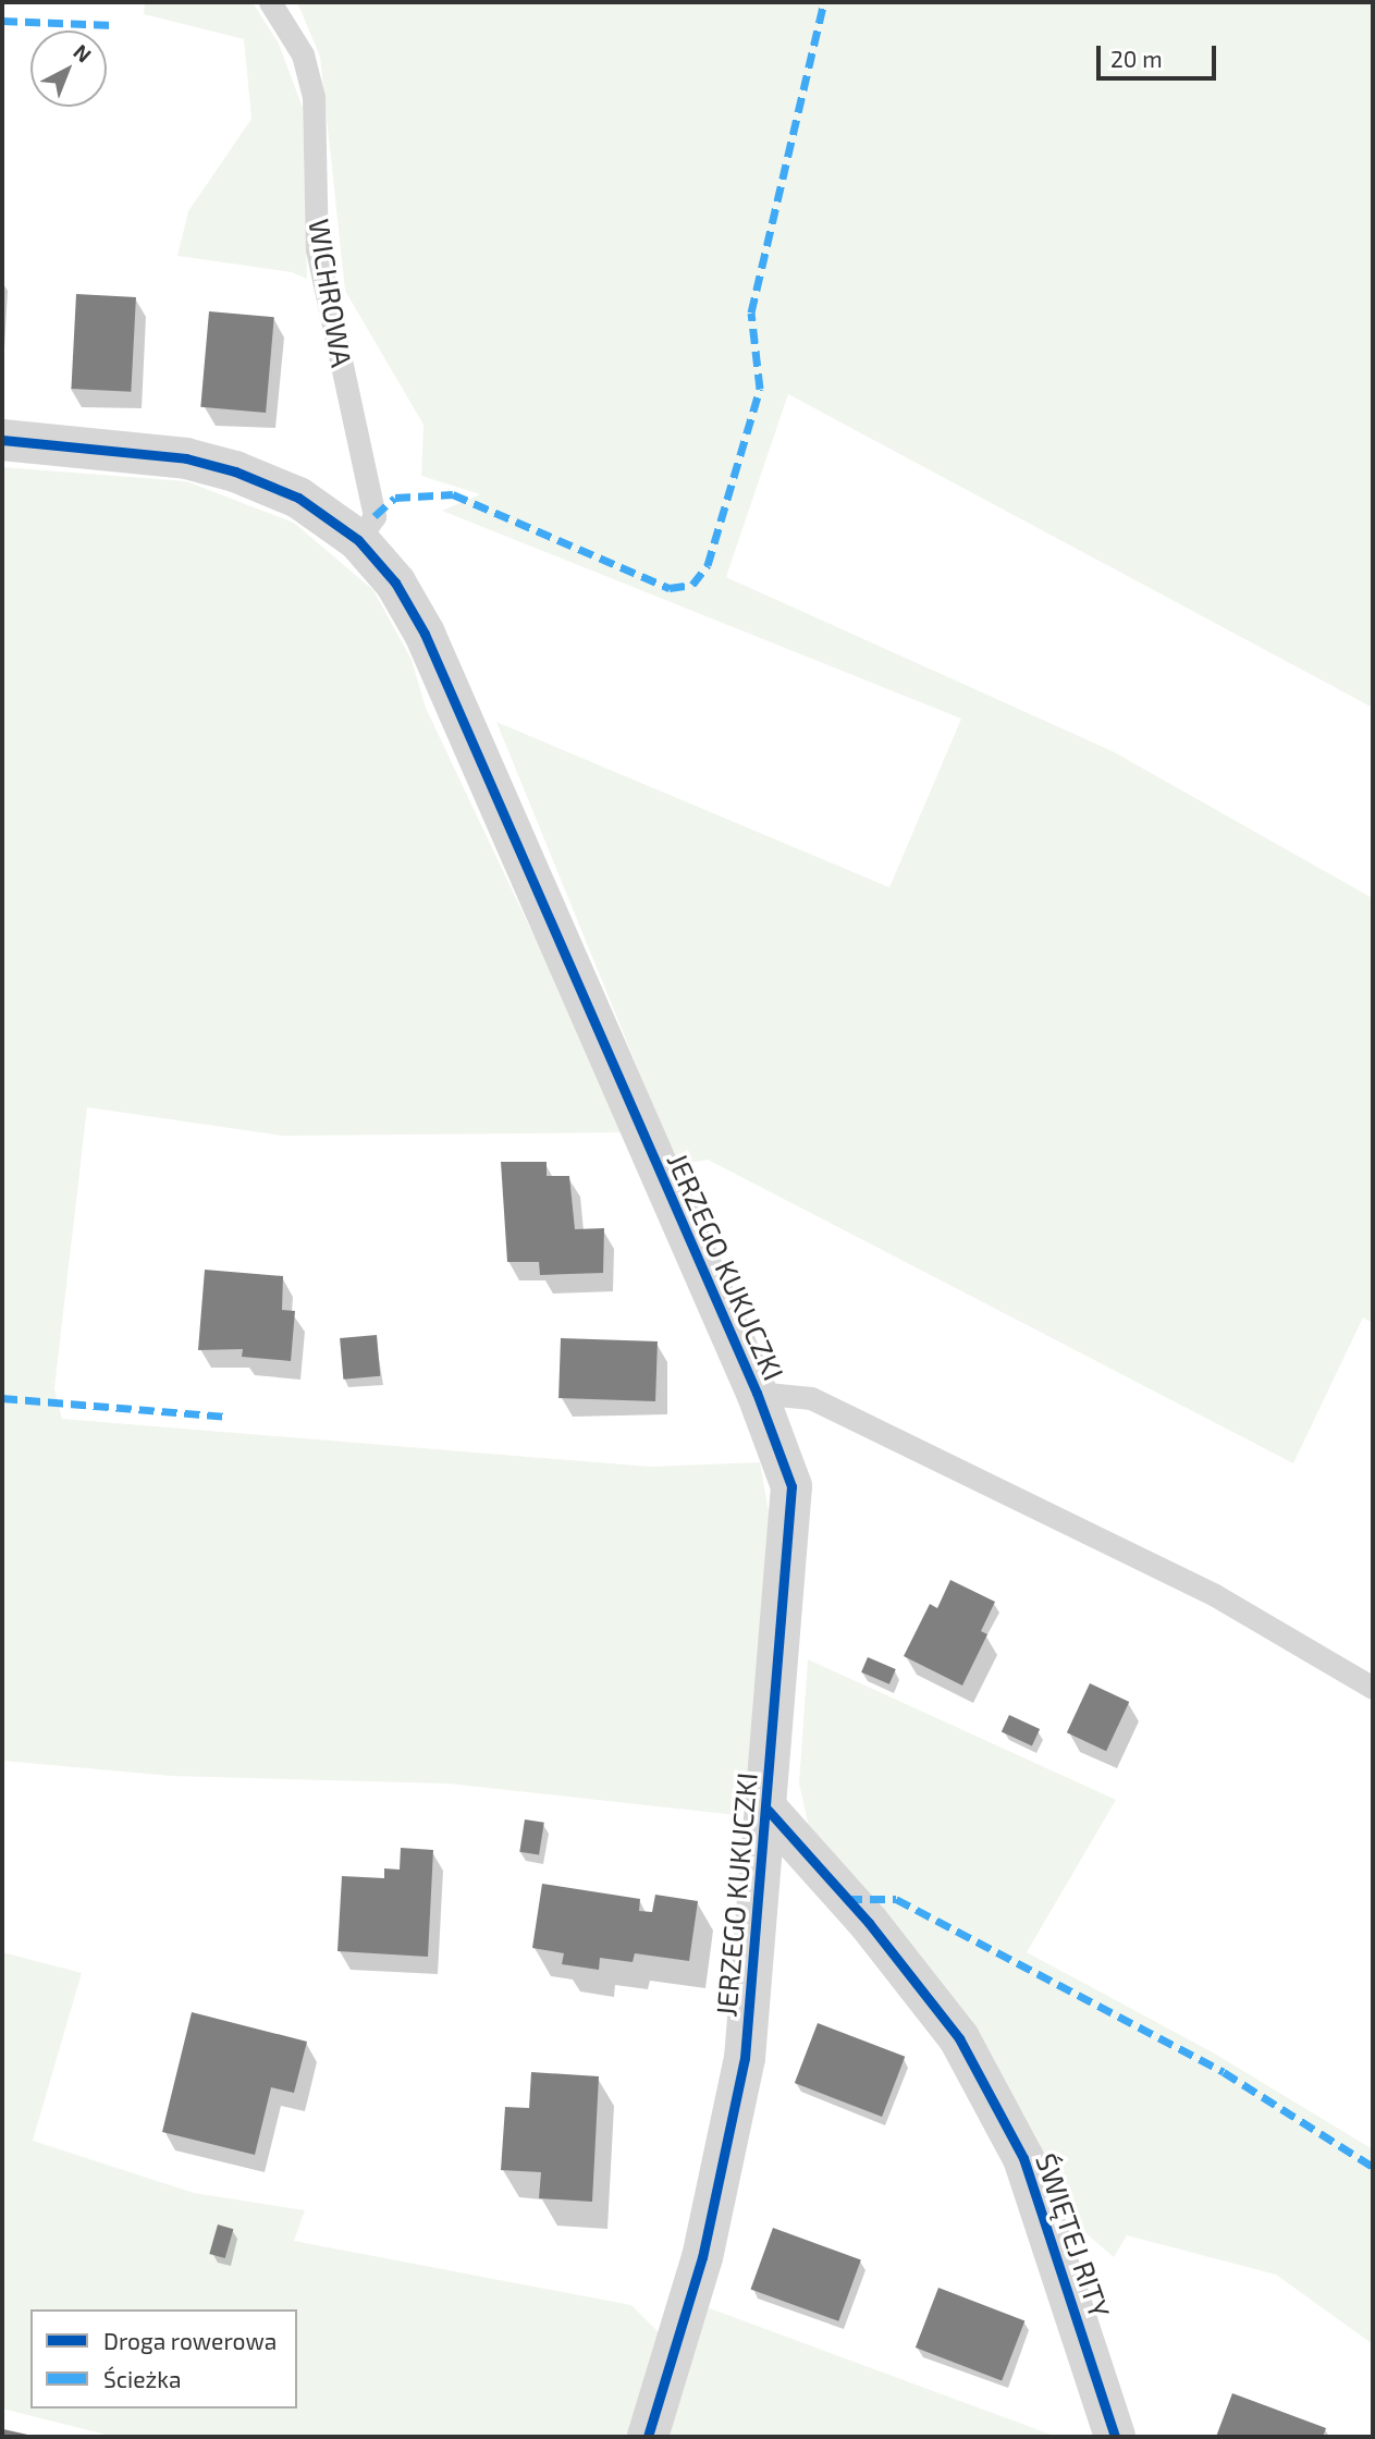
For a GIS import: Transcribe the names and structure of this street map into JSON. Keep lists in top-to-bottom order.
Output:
{
  "streets": {
    "street": ["JERZEGO KUKUCZKI", "ŚWIĘTEJ RITY"],
    "lane": ["WICHROWA"]
  },
  "crossings": [
    ["WICHROWA", "JERZEGO KUKUCZKI"],
    ["JERZEGO KUKUCZKI", "ŚWIĘTEJ RITY"]
  ],
  "legend": ["Droga rowerowa", "Ścieżka"],
  "scale_bar": "20 m",
  "north": "top right"
}
